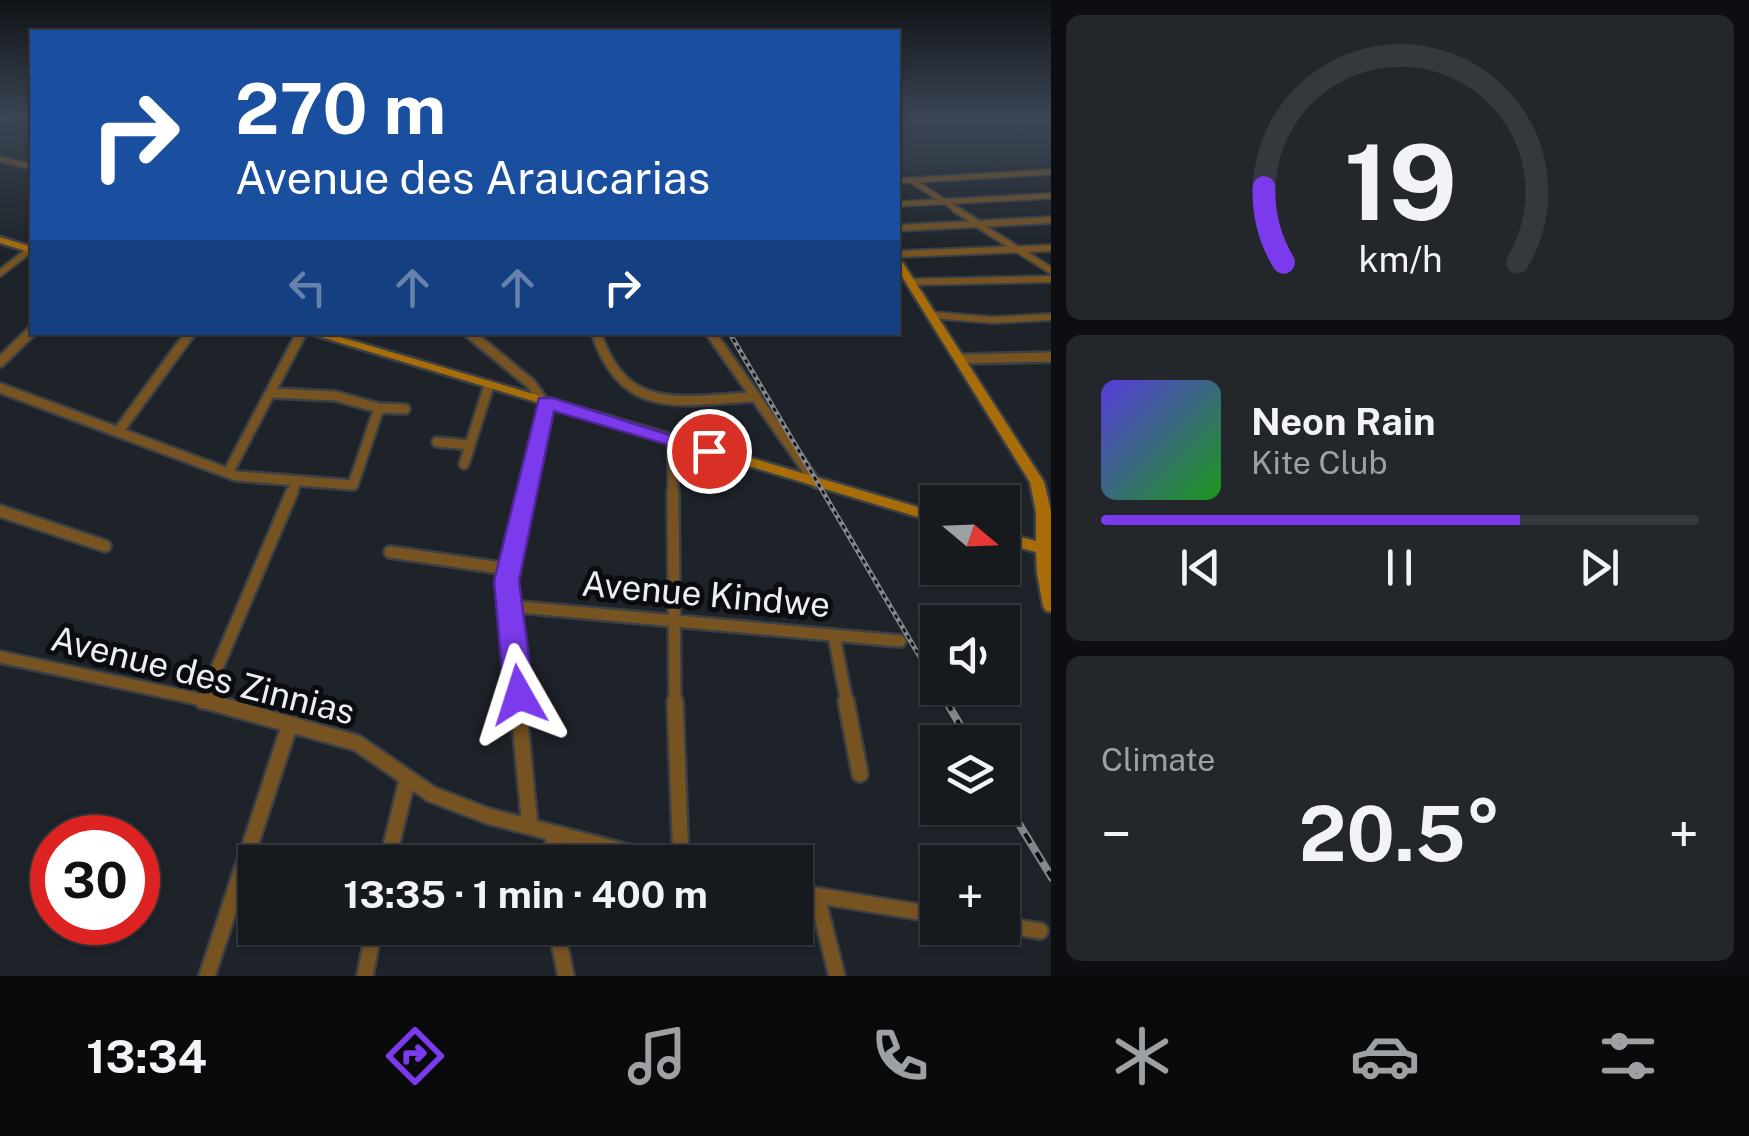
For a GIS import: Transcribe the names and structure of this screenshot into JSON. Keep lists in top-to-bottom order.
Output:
{
  "streets": {
    "street": ["Avenue Kindwe", "Avenue des Zinnias"]
  },
  "north": "right",
  "page": {
    "turn": ["270 m", "Avenue des Araucarias"],
    "song": ["Neon Rain", "Kite Club"],
    "map_buttons": "+",
    "tile": "Climate",
    "heat": ["−", "20.5°", "+"],
    "limit": "30",
    "trip": "13:35 · 1 min · 400 m",
    "tabs": "13:34",
    "gauge": ["19", "km/h"]
  }
}
